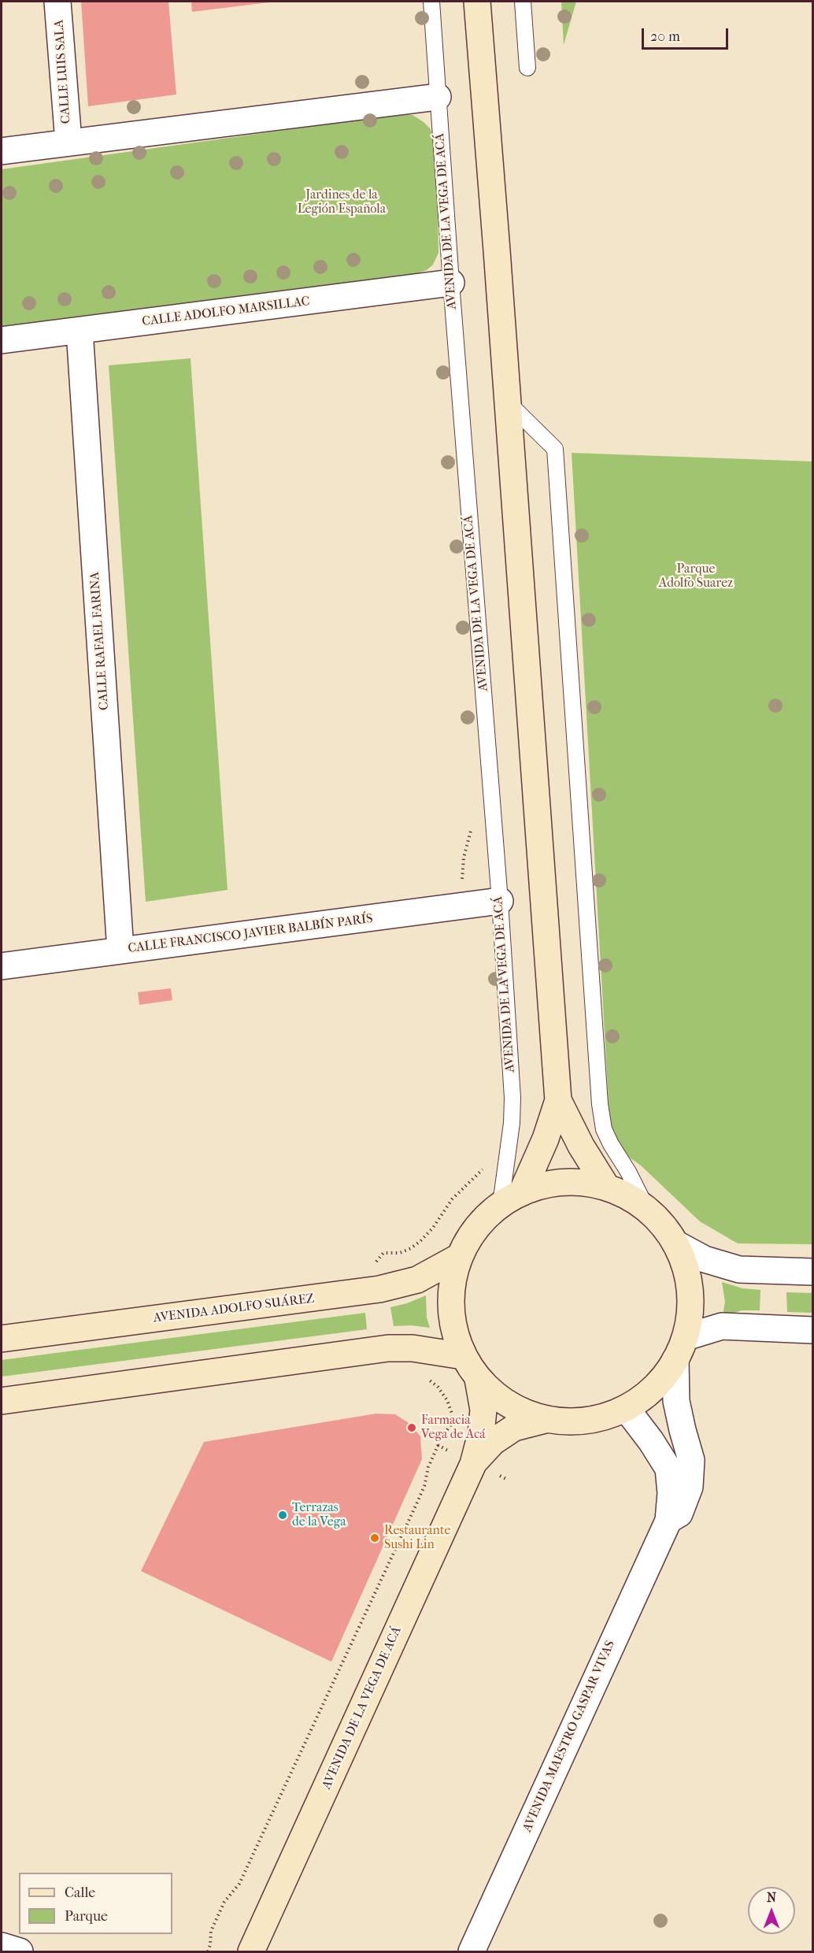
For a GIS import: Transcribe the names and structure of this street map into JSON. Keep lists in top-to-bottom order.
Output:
{
  "streets": {
    "main road": ["AVENIDA DE LA VEGA DE ACÁ", "AVENIDA ADOLFO SUÁREZ"],
    "street": [
      "CALLE LUIS SALA",
      "CALLE ADOLFO MARSILLAC",
      "CALLE RAFAEL FARINA",
      "CALLE FRANCISCO JAVIER BALBÍN PARÍS",
      "AVENIDA MAESTRO GASPAR VIVAS"
    ]
  },
  "crossings": [
    ["AVENIDA DE LA VEGA DE ACÁ", "CALLE ADOLFO MARSILLAC"],
    ["AVENIDA DE LA VEGA DE ACÁ", "CALLE FRANCISCO JAVIER BALBÍN PARÍS"],
    ["CALLE ADOLFO MARSILLAC", "CALLE RAFAEL FARINA"],
    ["CALLE RAFAEL FARINA", "CALLE FRANCISCO JAVIER BALBÍN PARÍS"]
  ],
  "parks": ["Jardines de la Legión Española", "Parque Adolfo Suarez"],
  "places": ["Farmacia Vega de Acá", "Terrazas de la Vega", "Restaurante Sushi Lin"],
  "legend": ["Calle", "Parque"],
  "scale_bar": "20 m",
  "north": "top"
}
